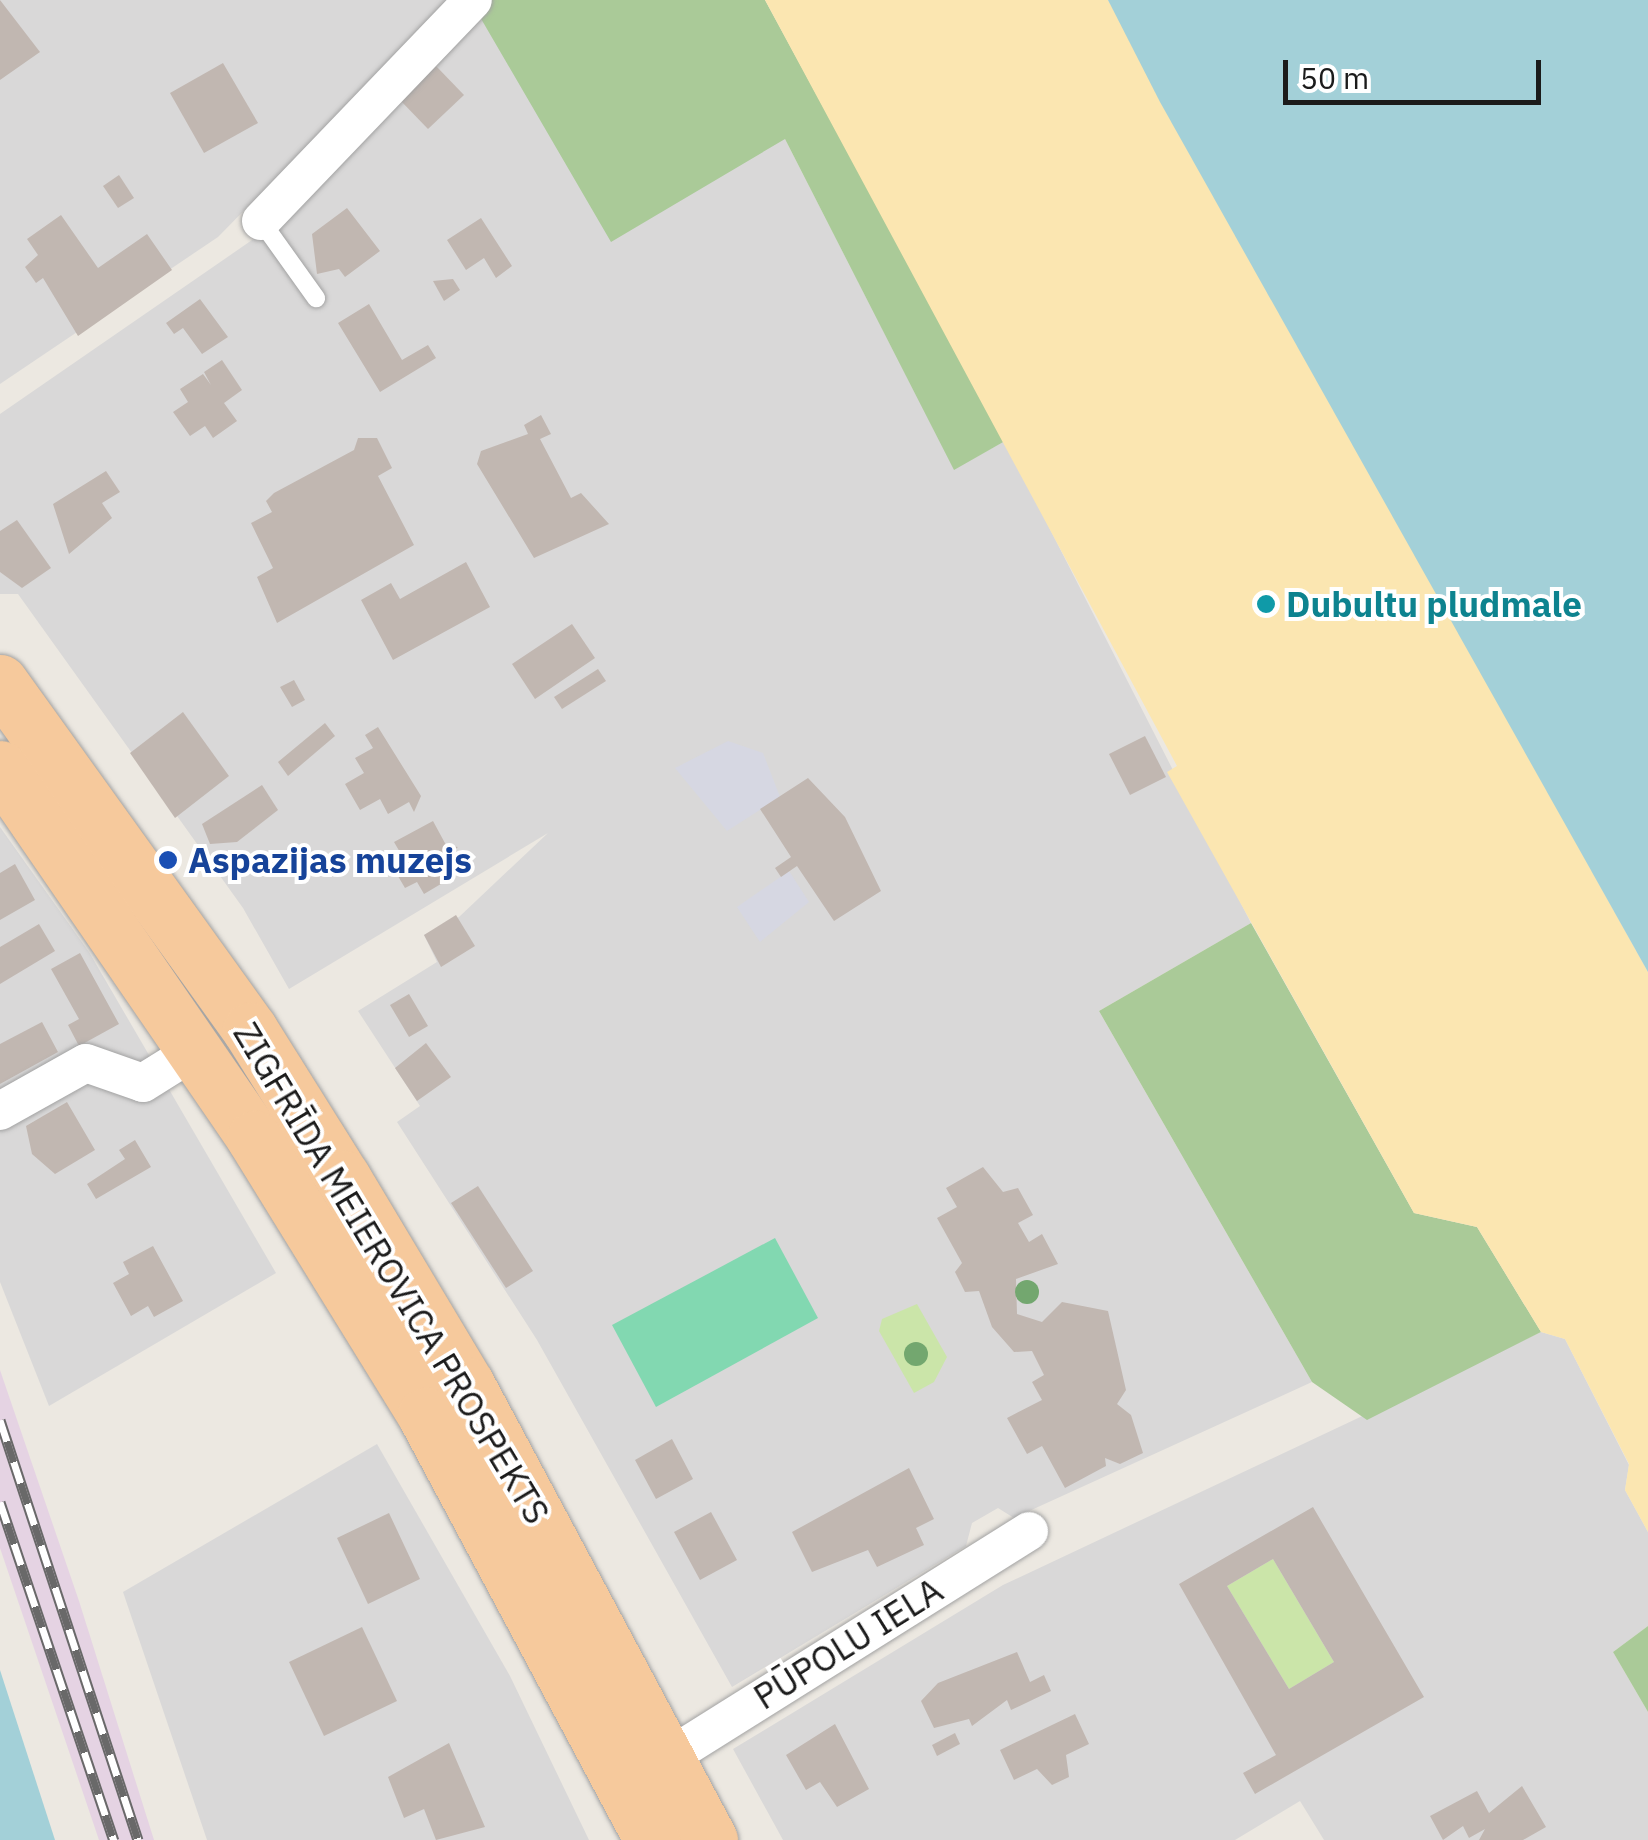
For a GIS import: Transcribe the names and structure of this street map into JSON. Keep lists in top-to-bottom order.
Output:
{
  "streets": {
    "main road": ["ZIGFRĪDA MEIEROVICA PROSPEKTS"],
    "street": ["PŪPOLU IELA"]
  },
  "crossings": [
    ["ZIGFRĪDA MEIEROVICA PROSPEKTS", "PŪPOLU IELA"]
  ],
  "places": ["Dubultu pludmale", "Aspazijas muzejs"],
  "scale_bar": "50 m"
}
